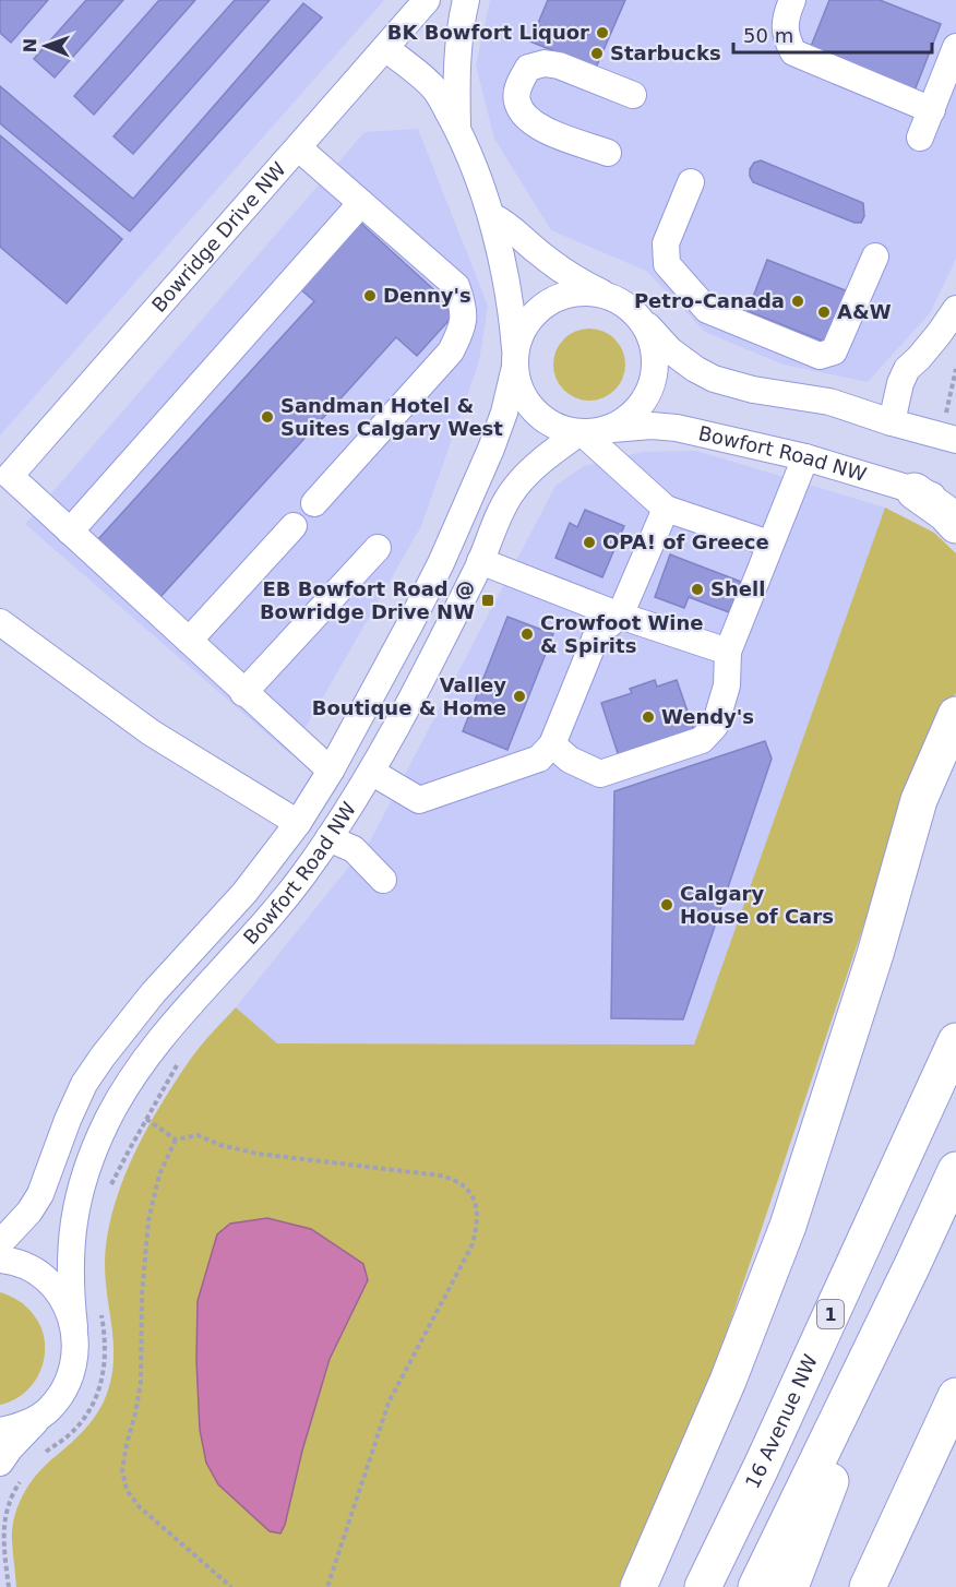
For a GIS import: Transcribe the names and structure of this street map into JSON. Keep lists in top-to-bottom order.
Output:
{
  "streets": {
    "highway": ["1", "16 Avenue NW"],
    "street": ["Bowridge Drive NW", "Bowfort Road NW"]
  },
  "crossings": [
    ["Bowridge Drive NW", "Bowfort Road NW"]
  ],
  "places": {
    "other": [
      "BK Bowfort Liquor",
      "Starbucks",
      "Denny's",
      "Petro-Canada",
      "A&W",
      "Sandman Hotel & Suites Calgary West",
      "OPA! of Greece",
      "Shell",
      "Crowfoot Wine & Spirits",
      "Valley Boutique & Home",
      "Wendy's",
      "Calgary House of Cars"
    ],
    "transit": ["EB Bowfort Road @ Bowridge Drive NW"]
  },
  "scale_bar": "50 m",
  "north": "left"
}
